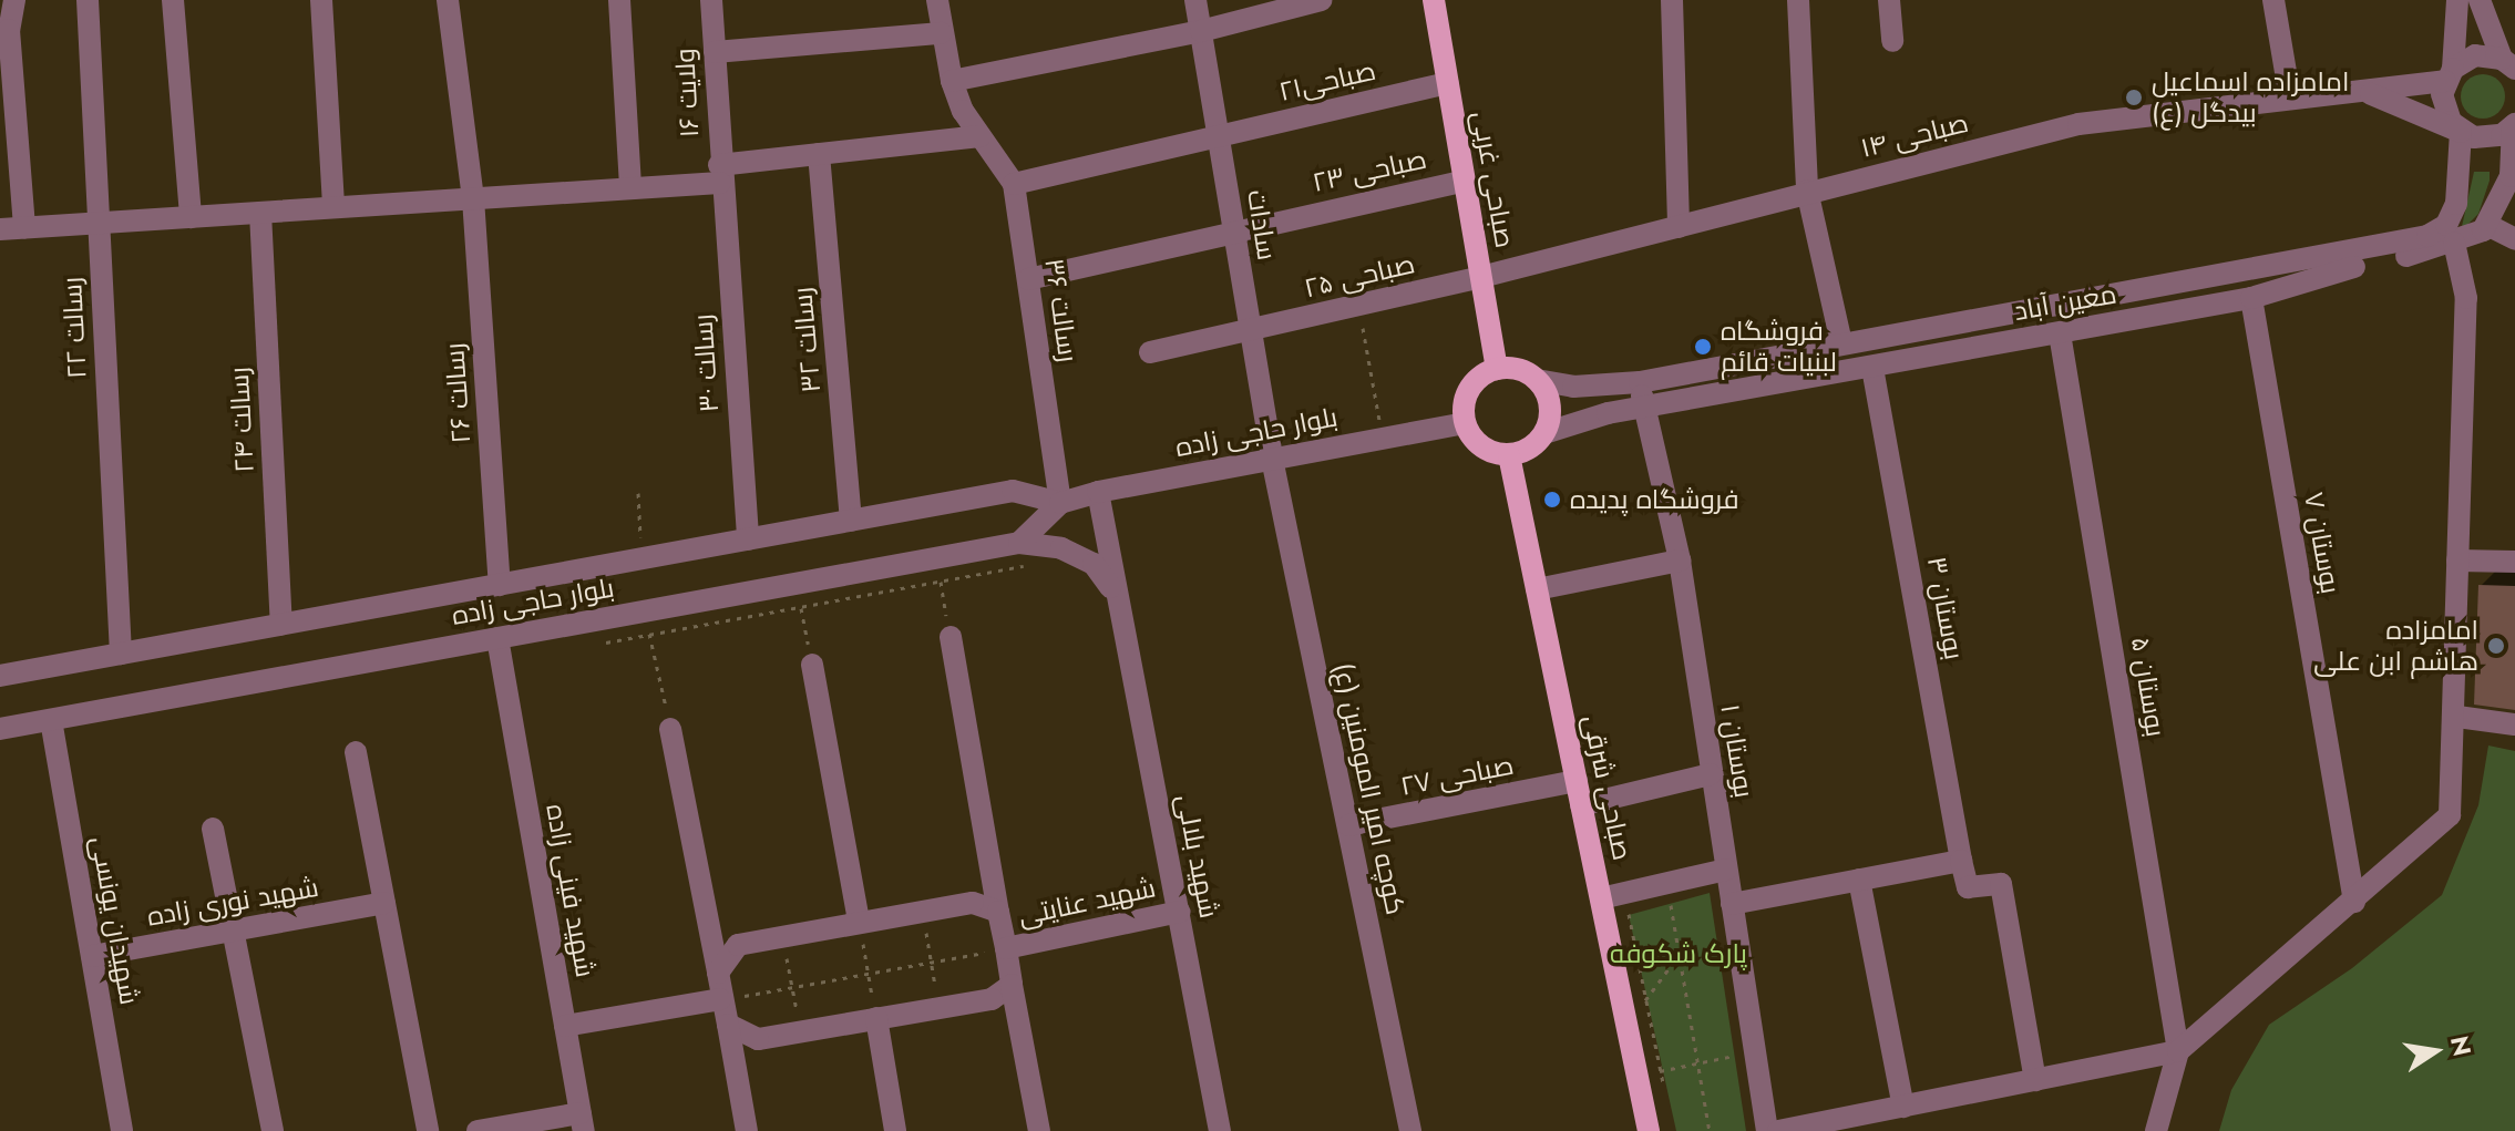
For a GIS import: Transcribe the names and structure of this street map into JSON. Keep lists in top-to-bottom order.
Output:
{
  "streets": {
    "main road": ["صباحی غربی", "صباحی شرقی"],
    "street": [
      "صباحی۲۱",
      "ولایت ۱۶",
      "صباحی ۱۴",
      "صباحی ۲۳",
      "سادات",
      "صباحی ۲۵",
      "معین آباد",
      "رسالت ۳۶",
      "رسالت ۲۲",
      "رسالت ۳۲",
      "رسالت ۳۰",
      "رسالت ۲۶",
      "رسالت ۲۴",
      "بلوار حاجی زاده",
      "بوستان ۷",
      "بوستان ۳",
      "بوستان ۵",
      "بوستان ۱",
      "صباحی ۲۷",
      "کوچه امیر المومنین (ع)",
      "شهید بلالی",
      "شهید فینی زاده",
      "شهید نوری زاده",
      "شهید عنایتی",
      "شهیدان یونسی"
    ]
  },
  "crossings": [
    ["صباحی۲۱", "صباحی غربی"],
    ["صباحی۲۱", "سادات"],
    ["صباحی۲۱", "رسالت ۳۶"],
    ["ولایت ۱۶", "رسالت ۳۰"],
    ["صباحی ۱۴", "صباحی غربی"],
    ["صباحی ۱۴", "صباحی ۲۵"],
    ["صباحی ۲۳", "صباحی غربی"],
    ["صباحی ۲۳", "سادات"],
    ["صباحی ۲۳", "رسالت ۳۶"],
    ["صباحی غربی", "صباحی ۲۵"],
    ["صباحی غربی", "معین آباد"],
    ["صباحی غربی", "بلوار حاجی زاده"],
    ["صباحی غربی", "صباحی شرقی"],
    ["سادات", "صباحی ۲۵"],
    ["سادات", "بلوار حاجی زاده"],
    ["سادات", "کوچه امیر المومنین (ع)"],
    ["معین آباد", "بلوار حاجی زاده"],
    ["معین آباد", "بوستان ۷"],
    ["معین آباد", "بوستان ۳"],
    ["معین آباد", "بوستان ۵"],
    ["معین آباد", "بوستان ۱"],
    ["معین آباد", "صباحی شرقی"],
    ["رسالت ۳۶", "بلوار حاجی زاده"],
    ["رسالت ۲۲", "بلوار حاجی زاده"],
    ["رسالت ۳۲", "بلوار حاجی زاده"],
    ["رسالت ۳۰", "بلوار حاجی زاده"],
    ["رسالت ۲۶", "بلوار حاجی زاده"],
    ["رسالت ۲۴", "بلوار حاجی زاده"],
    ["بلوار حاجی زاده", "صباحی شرقی"],
    ["بلوار حاجی زاده", "کوچه امیر المومنین (ع)"],
    ["بلوار حاجی زاده", "شهید بلالی"],
    ["بلوار حاجی زاده", "شهید فینی زاده"],
    ["بلوار حاجی زاده", "شهیدان یونسی"],
    ["صباحی ۲۷", "صباحی شرقی"],
    ["صباحی ۲۷", "کوچه امیر المومنین (ع)"],
    ["شهید بلالی", "شهید عنایتی"],
    ["شهید نوری زاده", "شهیدان یونسی"]
  ],
  "parks": ["پارک شکوفه"],
  "places": [
    "امامزاده اسماعیل (ع) بیدگل",
    "فروشگاه لبنیات قائم",
    "فروشگاه پدیده",
    "امامزاده هاشم ابن علی"
  ],
  "north": "right"
}
